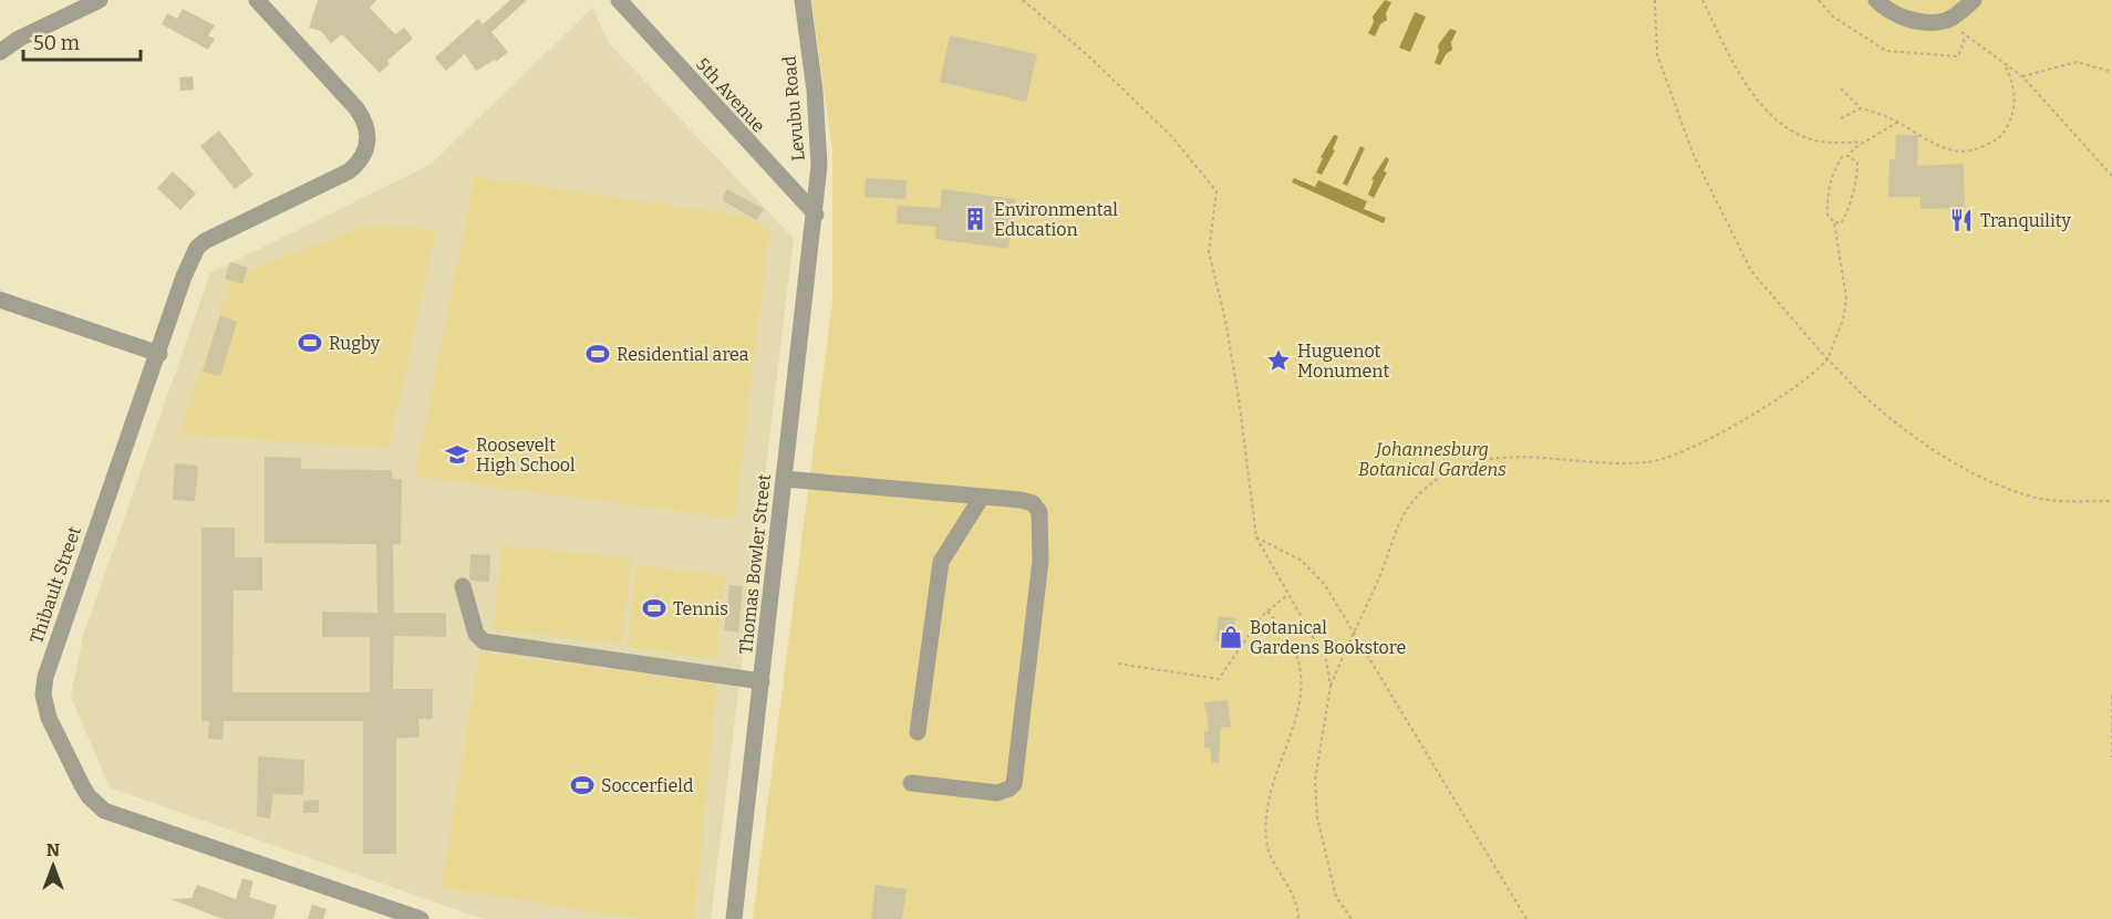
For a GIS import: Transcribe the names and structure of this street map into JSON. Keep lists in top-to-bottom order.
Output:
{
  "streets": {
    "street": [
      "5th Avenue",
      "Levubu Road",
      "Thomas Bowler Street",
      "Thibault Street"
    ]
  },
  "crossings": [
    ["5th Avenue", "Levubu Road"],
    ["5th Avenue", "Thomas Bowler Street"],
    ["Levubu Road", "Thomas Bowler Street"]
  ],
  "parks": ["Johannesburg Botanical Gardens"],
  "places": {
    "building": ["Environmental Education"],
    "restaurant": ["Tranquility"],
    "sports": [
      "Rugby",
      "Residential area",
      "Tennis",
      "Soccerfield"
    ],
    "place": ["Huguenot Monument"],
    "school or university": ["Roosevelt High School"],
    "shop": ["Botanical Gardens Bookstore"]
  },
  "scale_bar": "50 m",
  "north": "top"
}
